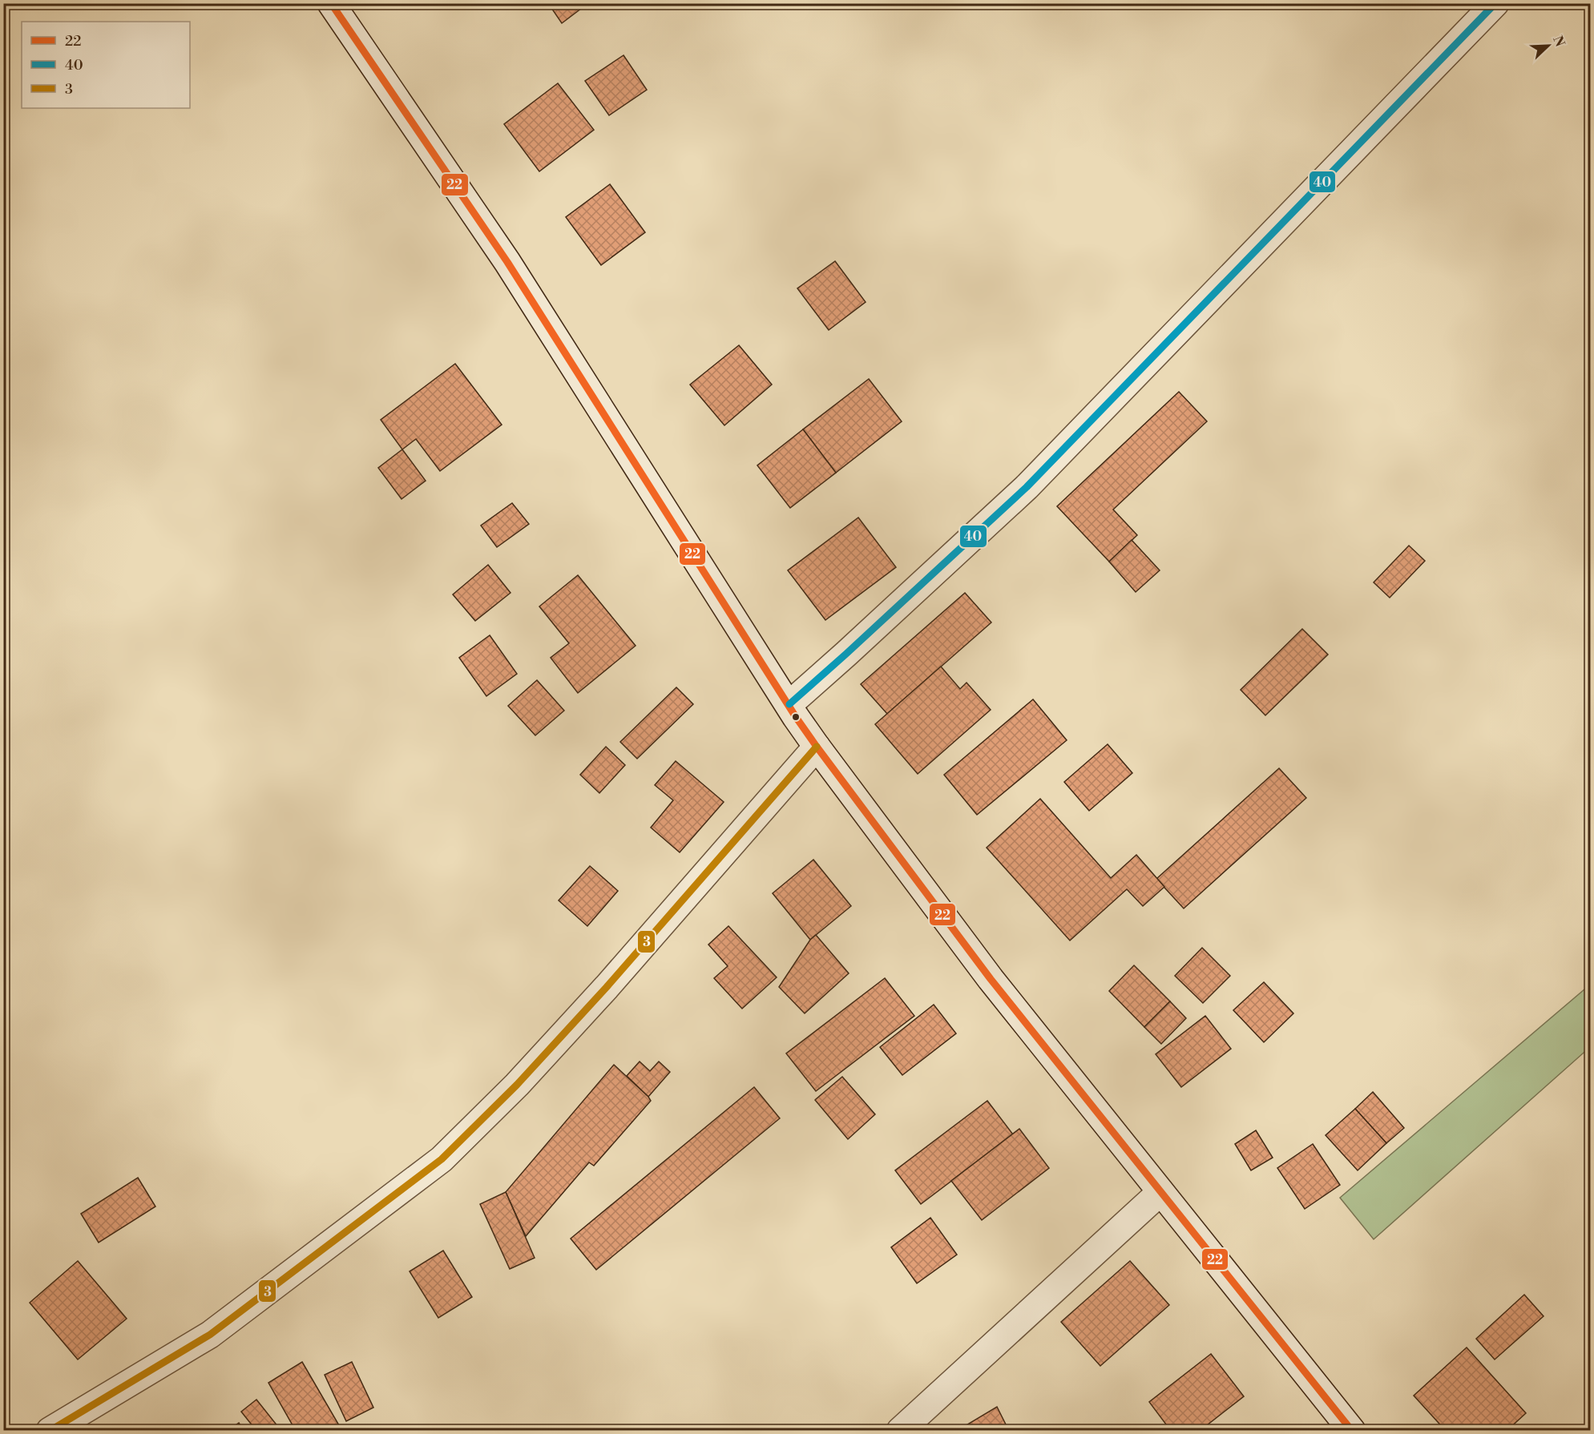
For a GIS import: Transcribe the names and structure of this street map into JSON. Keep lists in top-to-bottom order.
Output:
{
  "lines": ["transit line 22", "transit line 40", "transit line 3"],
  "legend": ["22", "40", "3"],
  "north": "top right"
}
